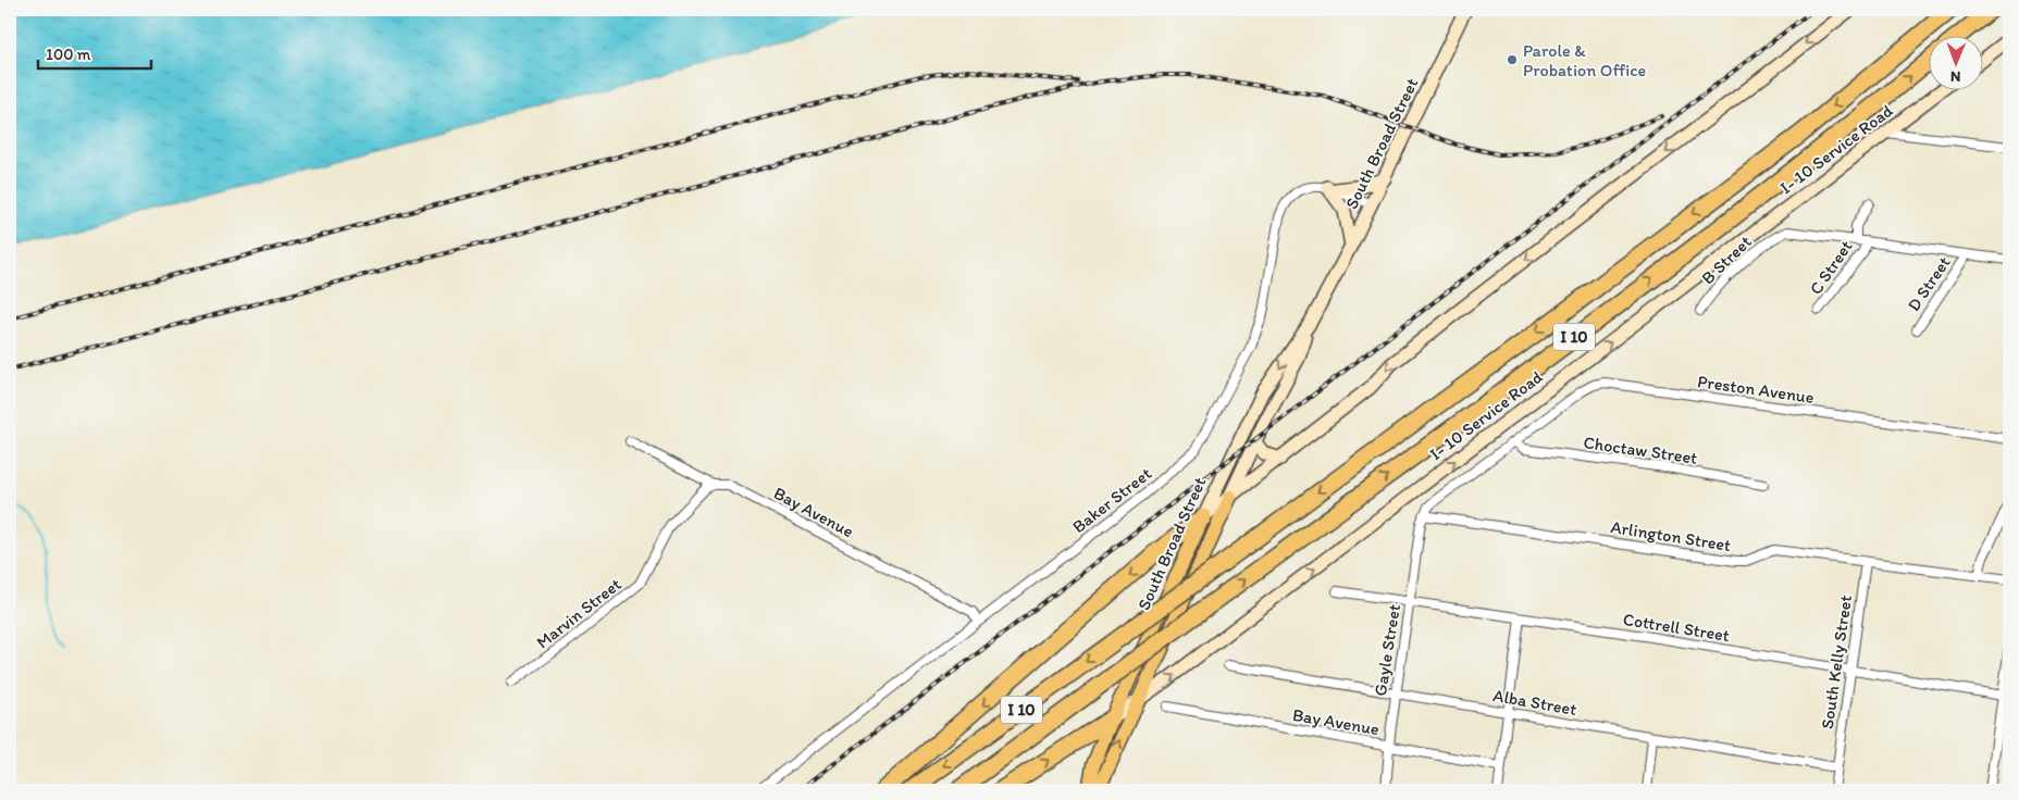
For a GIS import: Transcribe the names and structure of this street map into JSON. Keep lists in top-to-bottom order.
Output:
{
  "streets": {
    "highway": ["I 10"],
    "main road": ["South Broad Street", "I- 10 Service Road"],
    "street": [
      "B Street",
      "C Street",
      "D Street",
      "Preston Avenue",
      "Choctaw Street",
      "Baker Street",
      "Bay Avenue",
      "Arlington Street",
      "Marvin Street",
      "Cottrell Street",
      "Gayle Street",
      "South Kelly Street",
      "Alba Street"
    ]
  },
  "crossings": [
    ["South Broad Street", "I- 10 Service Road"],
    ["B Street", "C Street"],
    ["Preston Avenue", "Choctaw Street"],
    ["Preston Avenue", "Arlington Street"],
    ["Preston Avenue", "Gayle Street"],
    ["Baker Street", "Bay Avenue"],
    ["Bay Avenue", "Marvin Street"],
    ["Bay Avenue", "Gayle Street"],
    ["Arlington Street", "Gayle Street"],
    ["Arlington Street", "South Kelly Street"],
    ["Cottrell Street", "Gayle Street"],
    ["Cottrell Street", "South Kelly Street"],
    ["Gayle Street", "Alba Street"],
    ["South Kelly Street", "Alba Street"]
  ],
  "one_way": ["I- 10 Service Road"],
  "places": ["Parole & Probation Office"],
  "scale_bar": "100 m",
  "north": "bottom"
}
